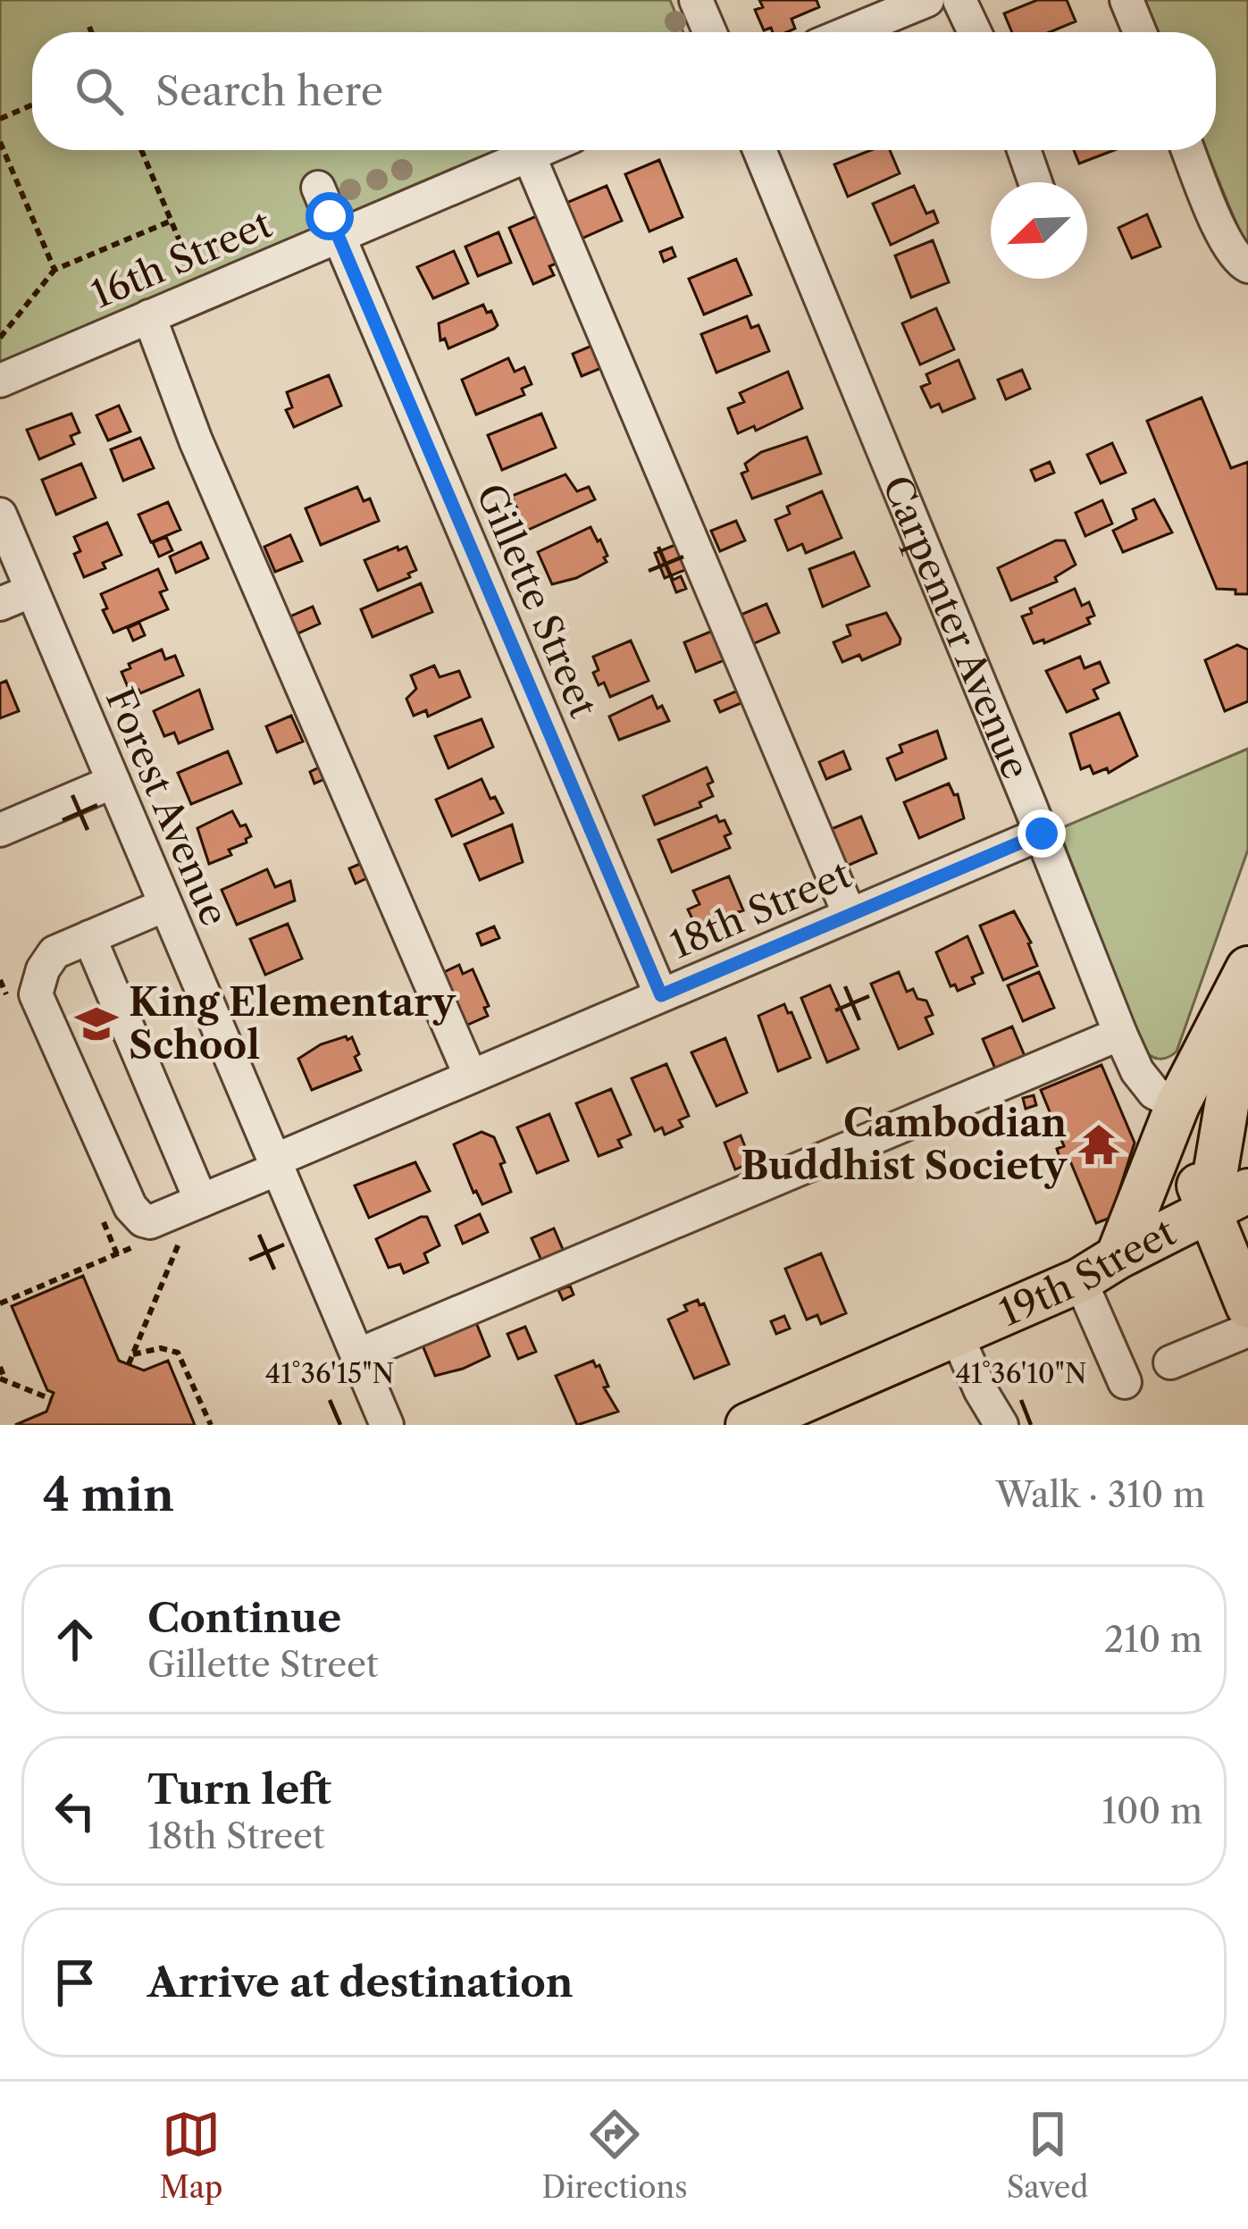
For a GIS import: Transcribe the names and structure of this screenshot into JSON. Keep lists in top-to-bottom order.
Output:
{
  "streets": {
    "main road": ["19th Street"],
    "street": [
      "16th Street",
      "Gillette Street",
      "Carpenter Avenue",
      "Forest Avenue",
      "18th Street"
    ]
  },
  "crossings": [
    ["16th Street", "Gillette Street"],
    ["Gillette Street", "18th Street"],
    ["Carpenter Avenue", "18th Street"],
    ["Forest Avenue", "18th Street"]
  ],
  "places": {
    "school or university": ["King Elementary School"],
    "temple": ["Cambodian Buddhist Society"]
  },
  "north": "bottom left",
  "page": {
    "search": "Search here",
    "heading": ["4 min", "Walk · 310 m"],
    "list": [
      ["Continue", "Gillette Street", "210 m"],
      ["Turn left", "18th Street", "100 m"],
      "Arrive at destination"
    ],
    "nav": ["Map", "Directions", "Saved"]
  },
  "coordinates": ["41°36'15\"N", "41°36'10\"N"]
}
